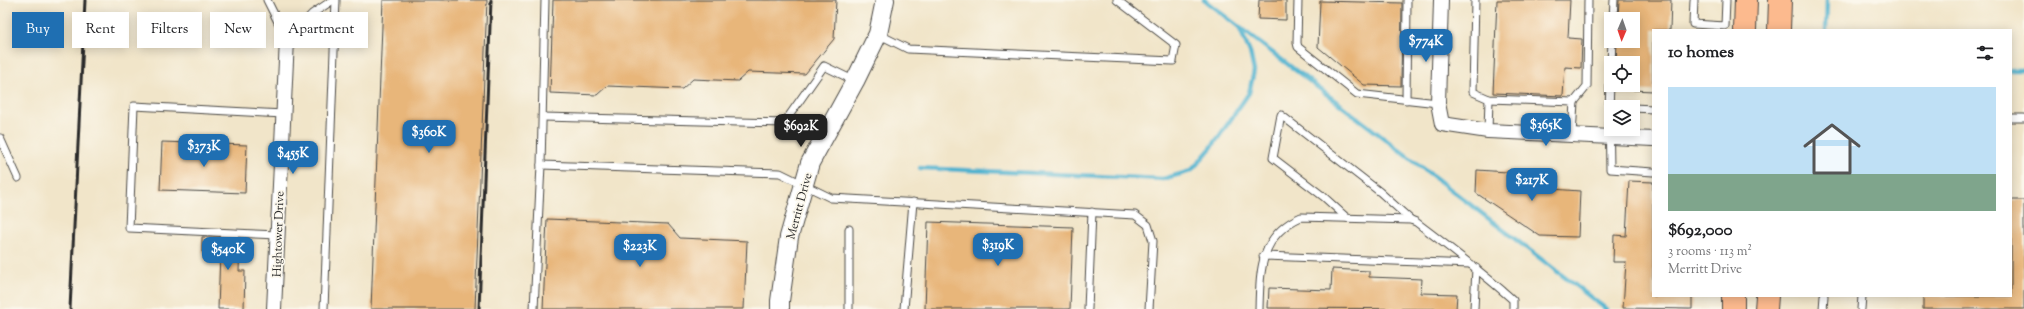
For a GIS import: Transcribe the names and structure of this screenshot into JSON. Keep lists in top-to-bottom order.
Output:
{
  "streets": {
    "street": ["Merritt Drive", "Hightower Drive"]
  },
  "north": "bottom",
  "page": {
    "chip": [
      "Buy",
      "Rent",
      "Filters",
      "New",
      "Apartment"
    ],
    "price": [
      "$774K",
      "$365K",
      "$692K",
      "$360K",
      "$373K",
      "$455K",
      "$217K",
      "$319K",
      "$223K",
      "$540K"
    ],
    "heading": "10 homes",
    "list": [
      {
        "name": "$692,000",
        "note": "3 rooms · 113 m² · Merritt Drive"
      }
    ]
  }
}
